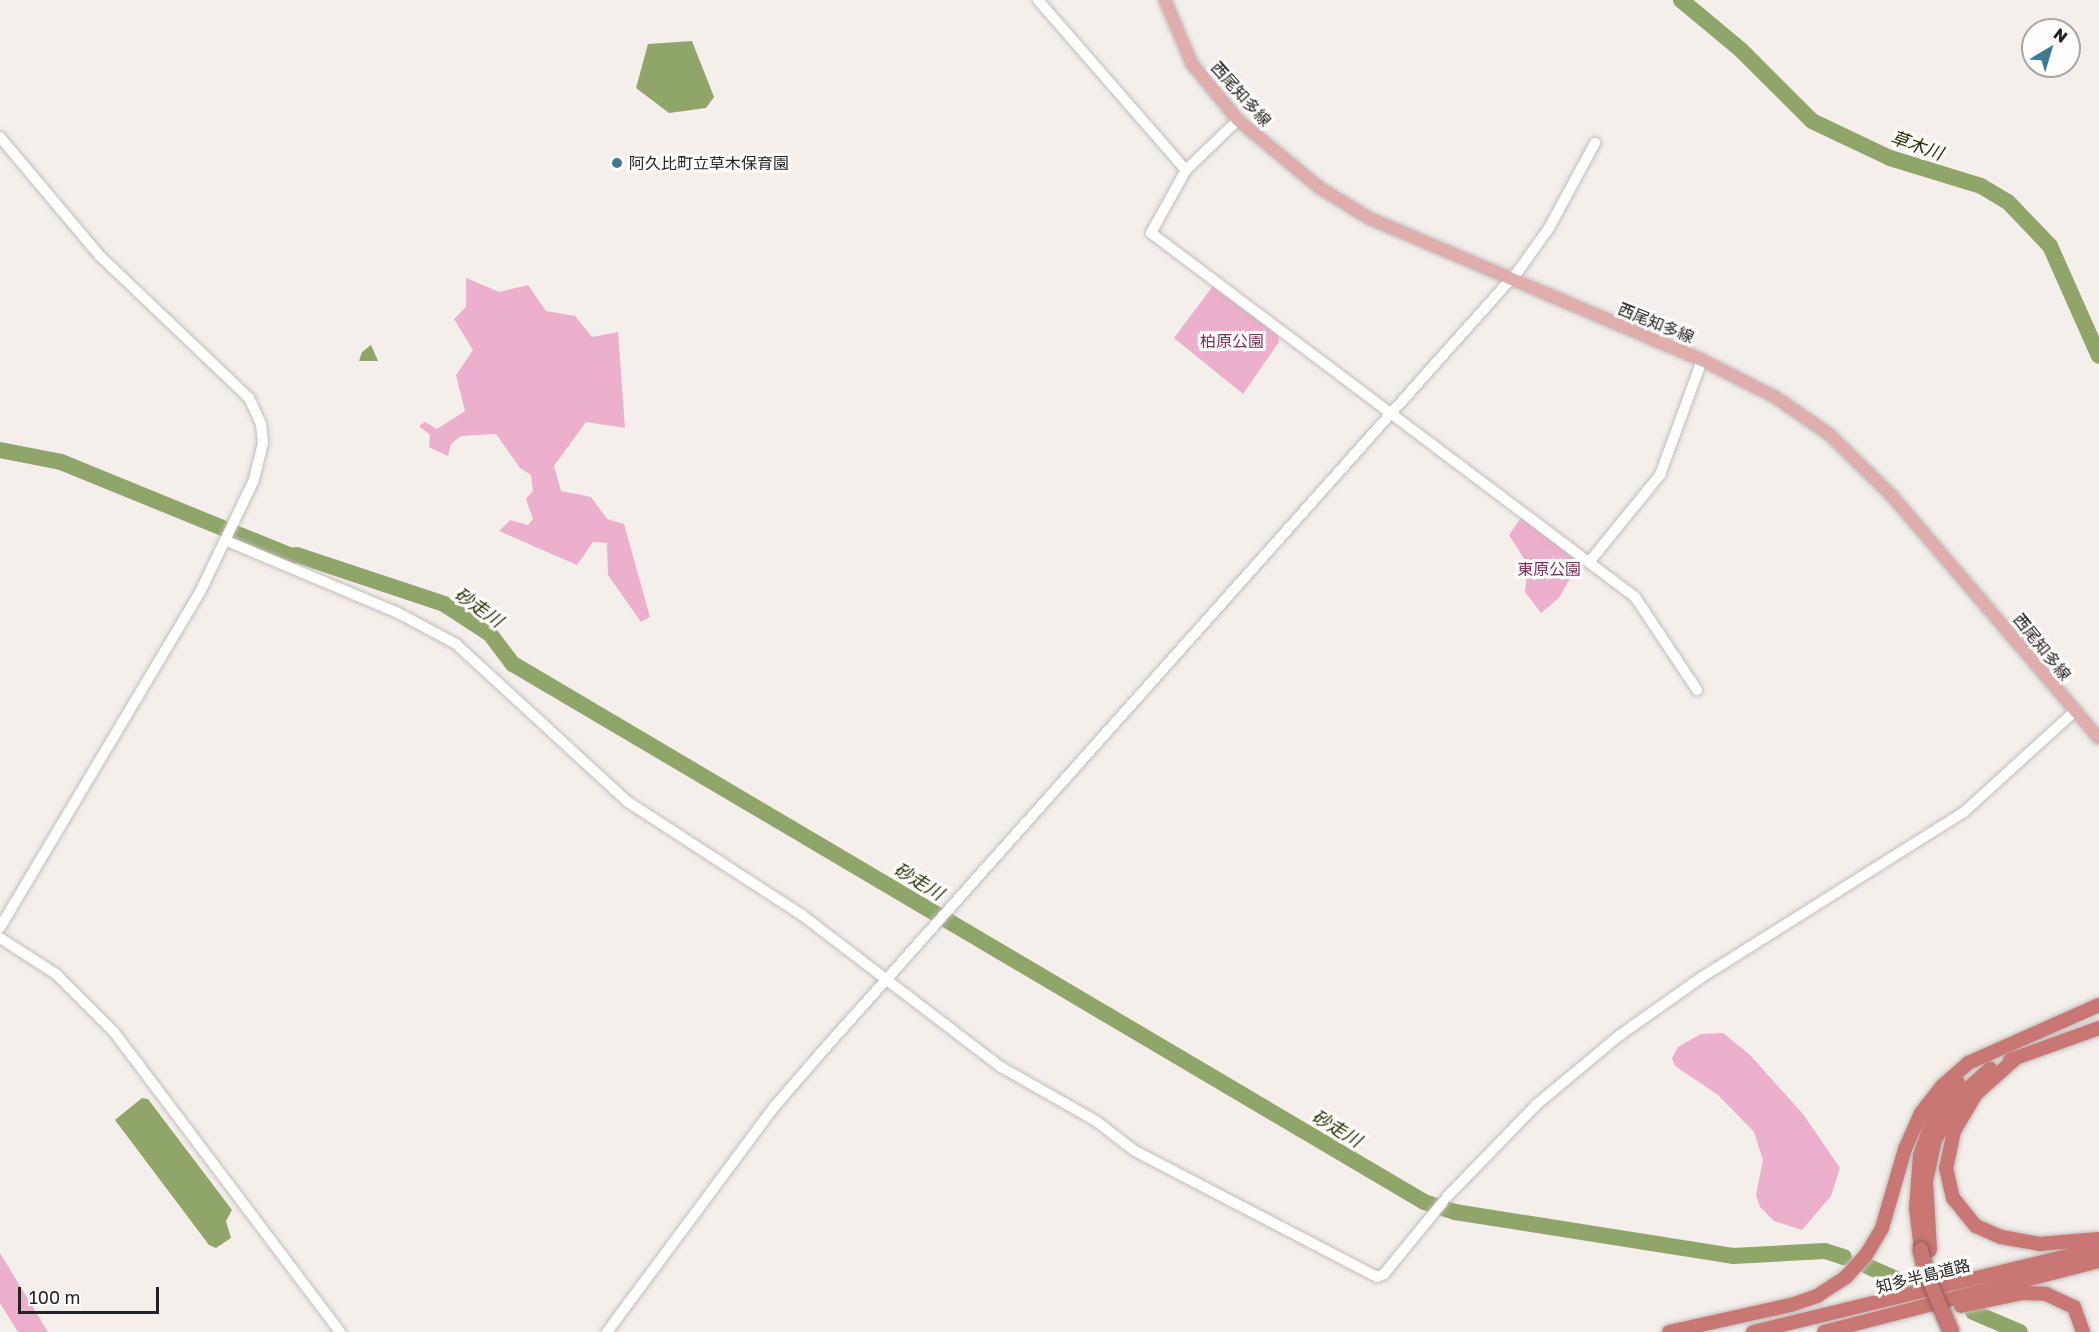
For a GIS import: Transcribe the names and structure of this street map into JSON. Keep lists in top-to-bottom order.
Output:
{
  "streets": {
    "highway": ["知多半島道路"],
    "main road": ["西尾知多線"]
  },
  "water": ["草木川", "砂走川"],
  "parks": ["柏原公園", "東原公園"],
  "places": ["阿久比町立草木保育園"],
  "scale_bar": "100 m",
  "north": "top right"
}
